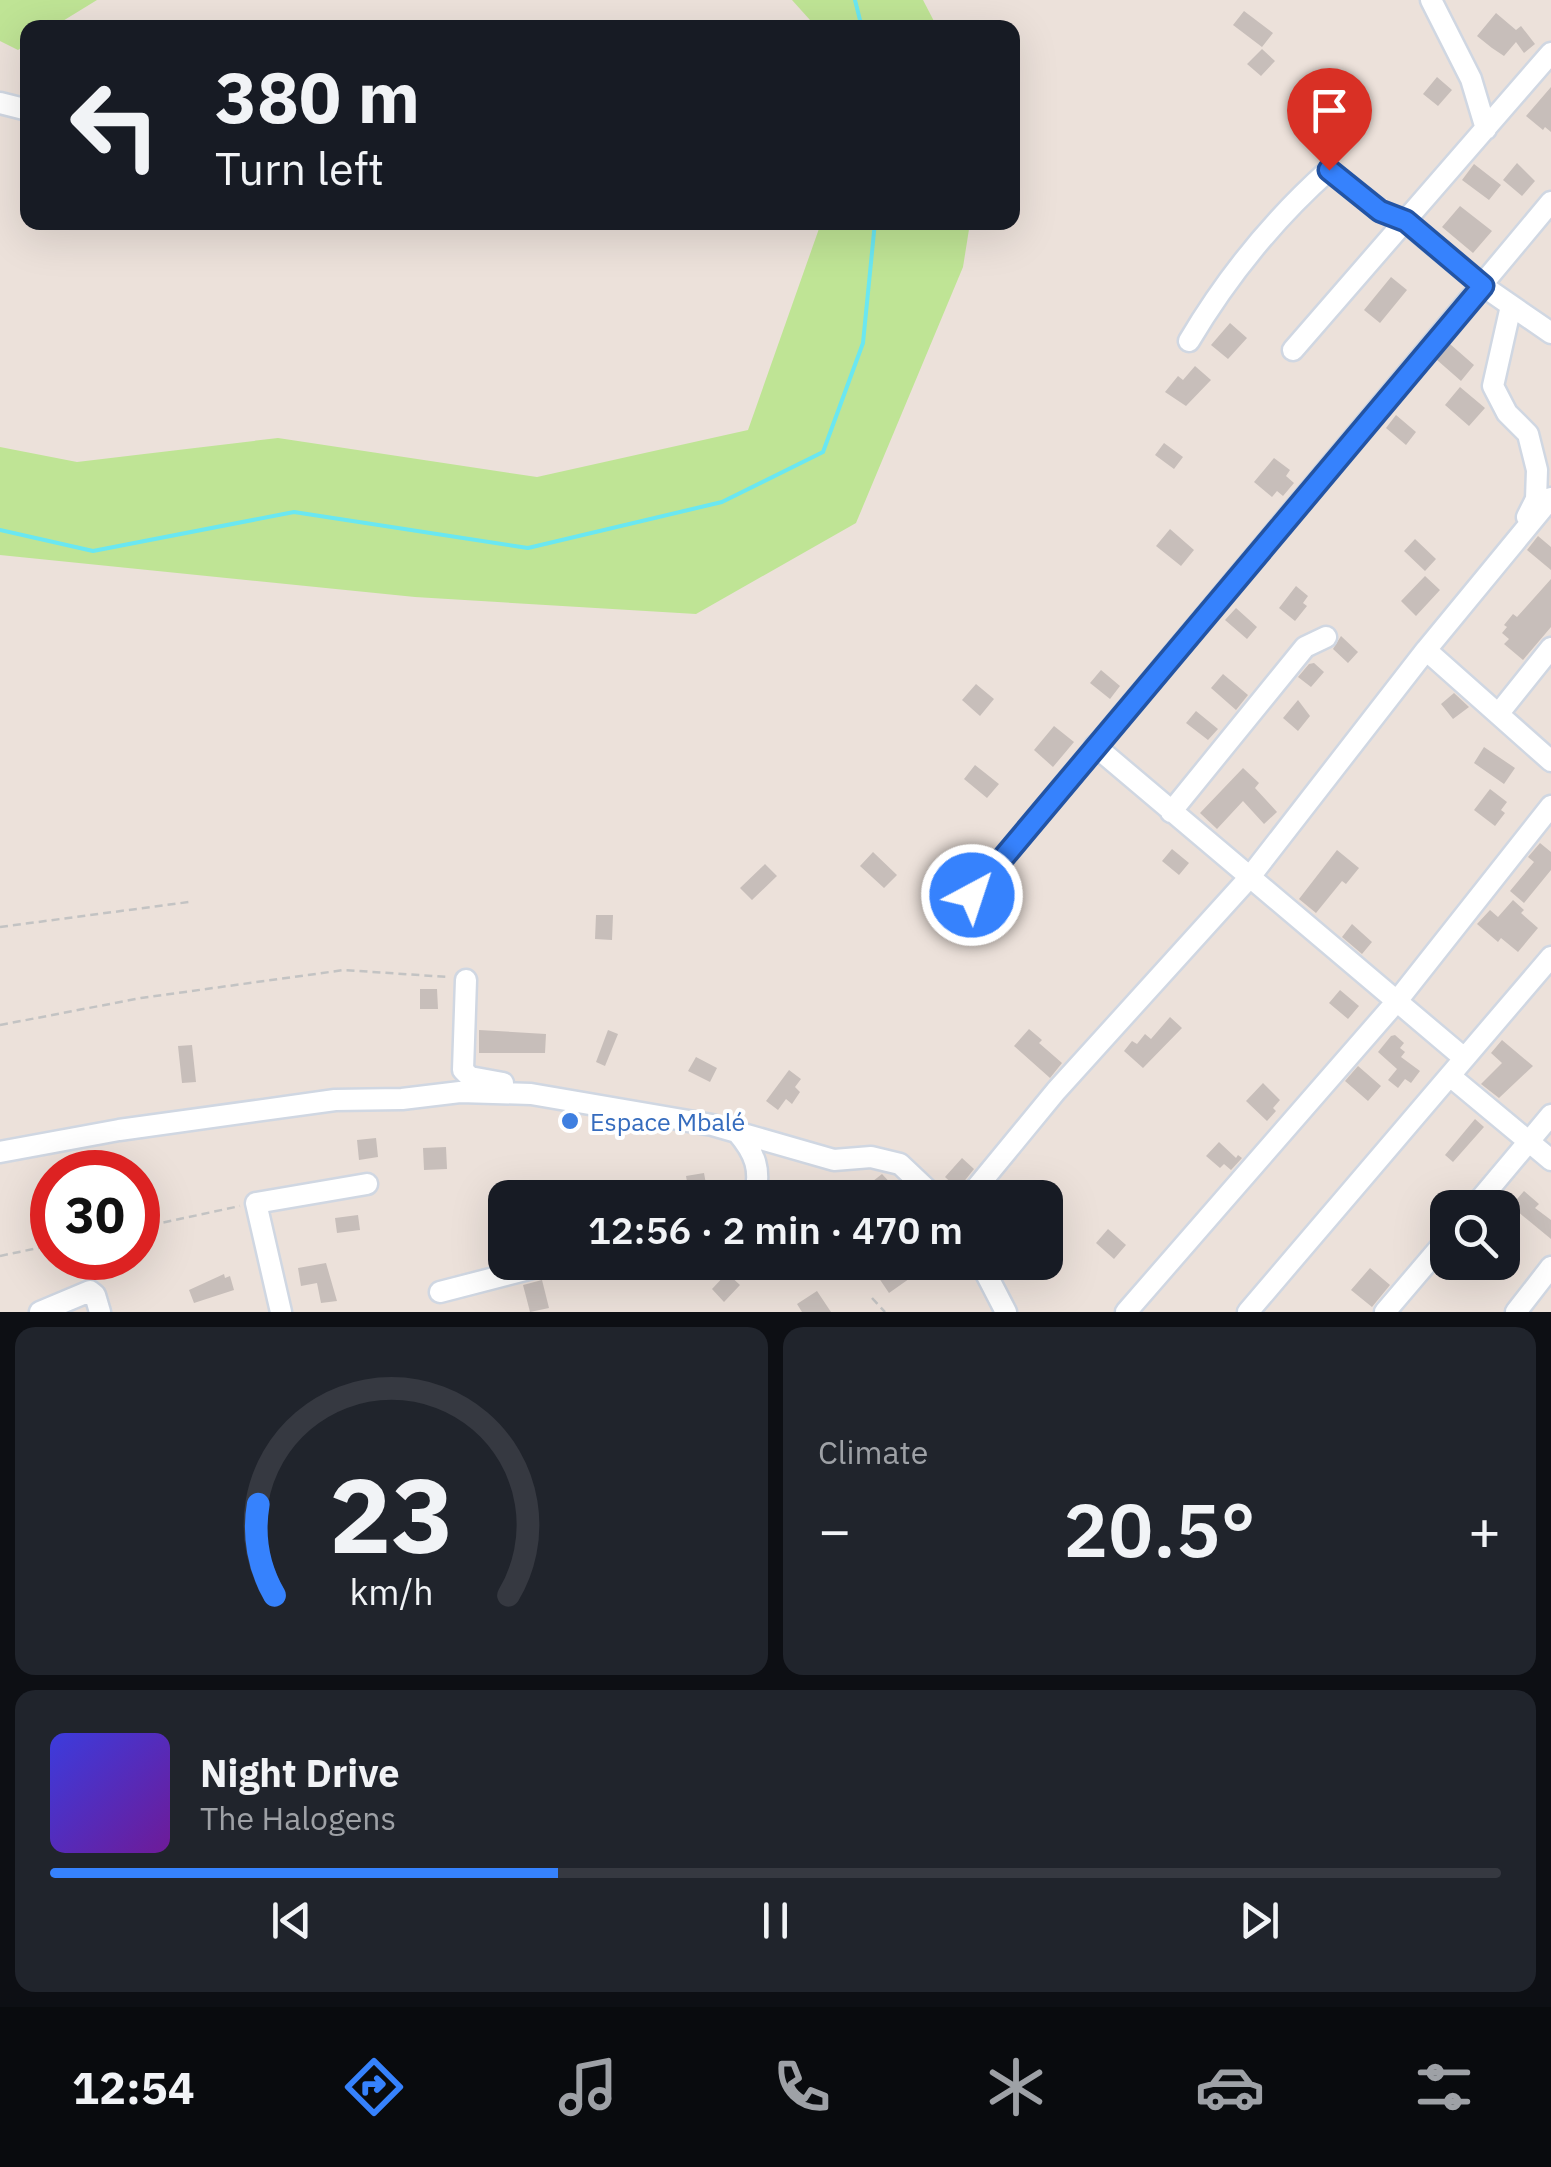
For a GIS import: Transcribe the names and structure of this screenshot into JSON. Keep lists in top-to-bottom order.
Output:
{
  "places": ["Espace Mbalé"],
  "page": {
    "turn": ["380 m", "Turn left"],
    "limit": "30",
    "trip": "12:56 · 2 min · 470 m",
    "tile": "Climate",
    "heat": ["−", "20.5°", "+"],
    "song": ["Night Drive", "The Halogens"],
    "tabs": "12:54",
    "gauge": ["23", "km/h"]
  }
}
